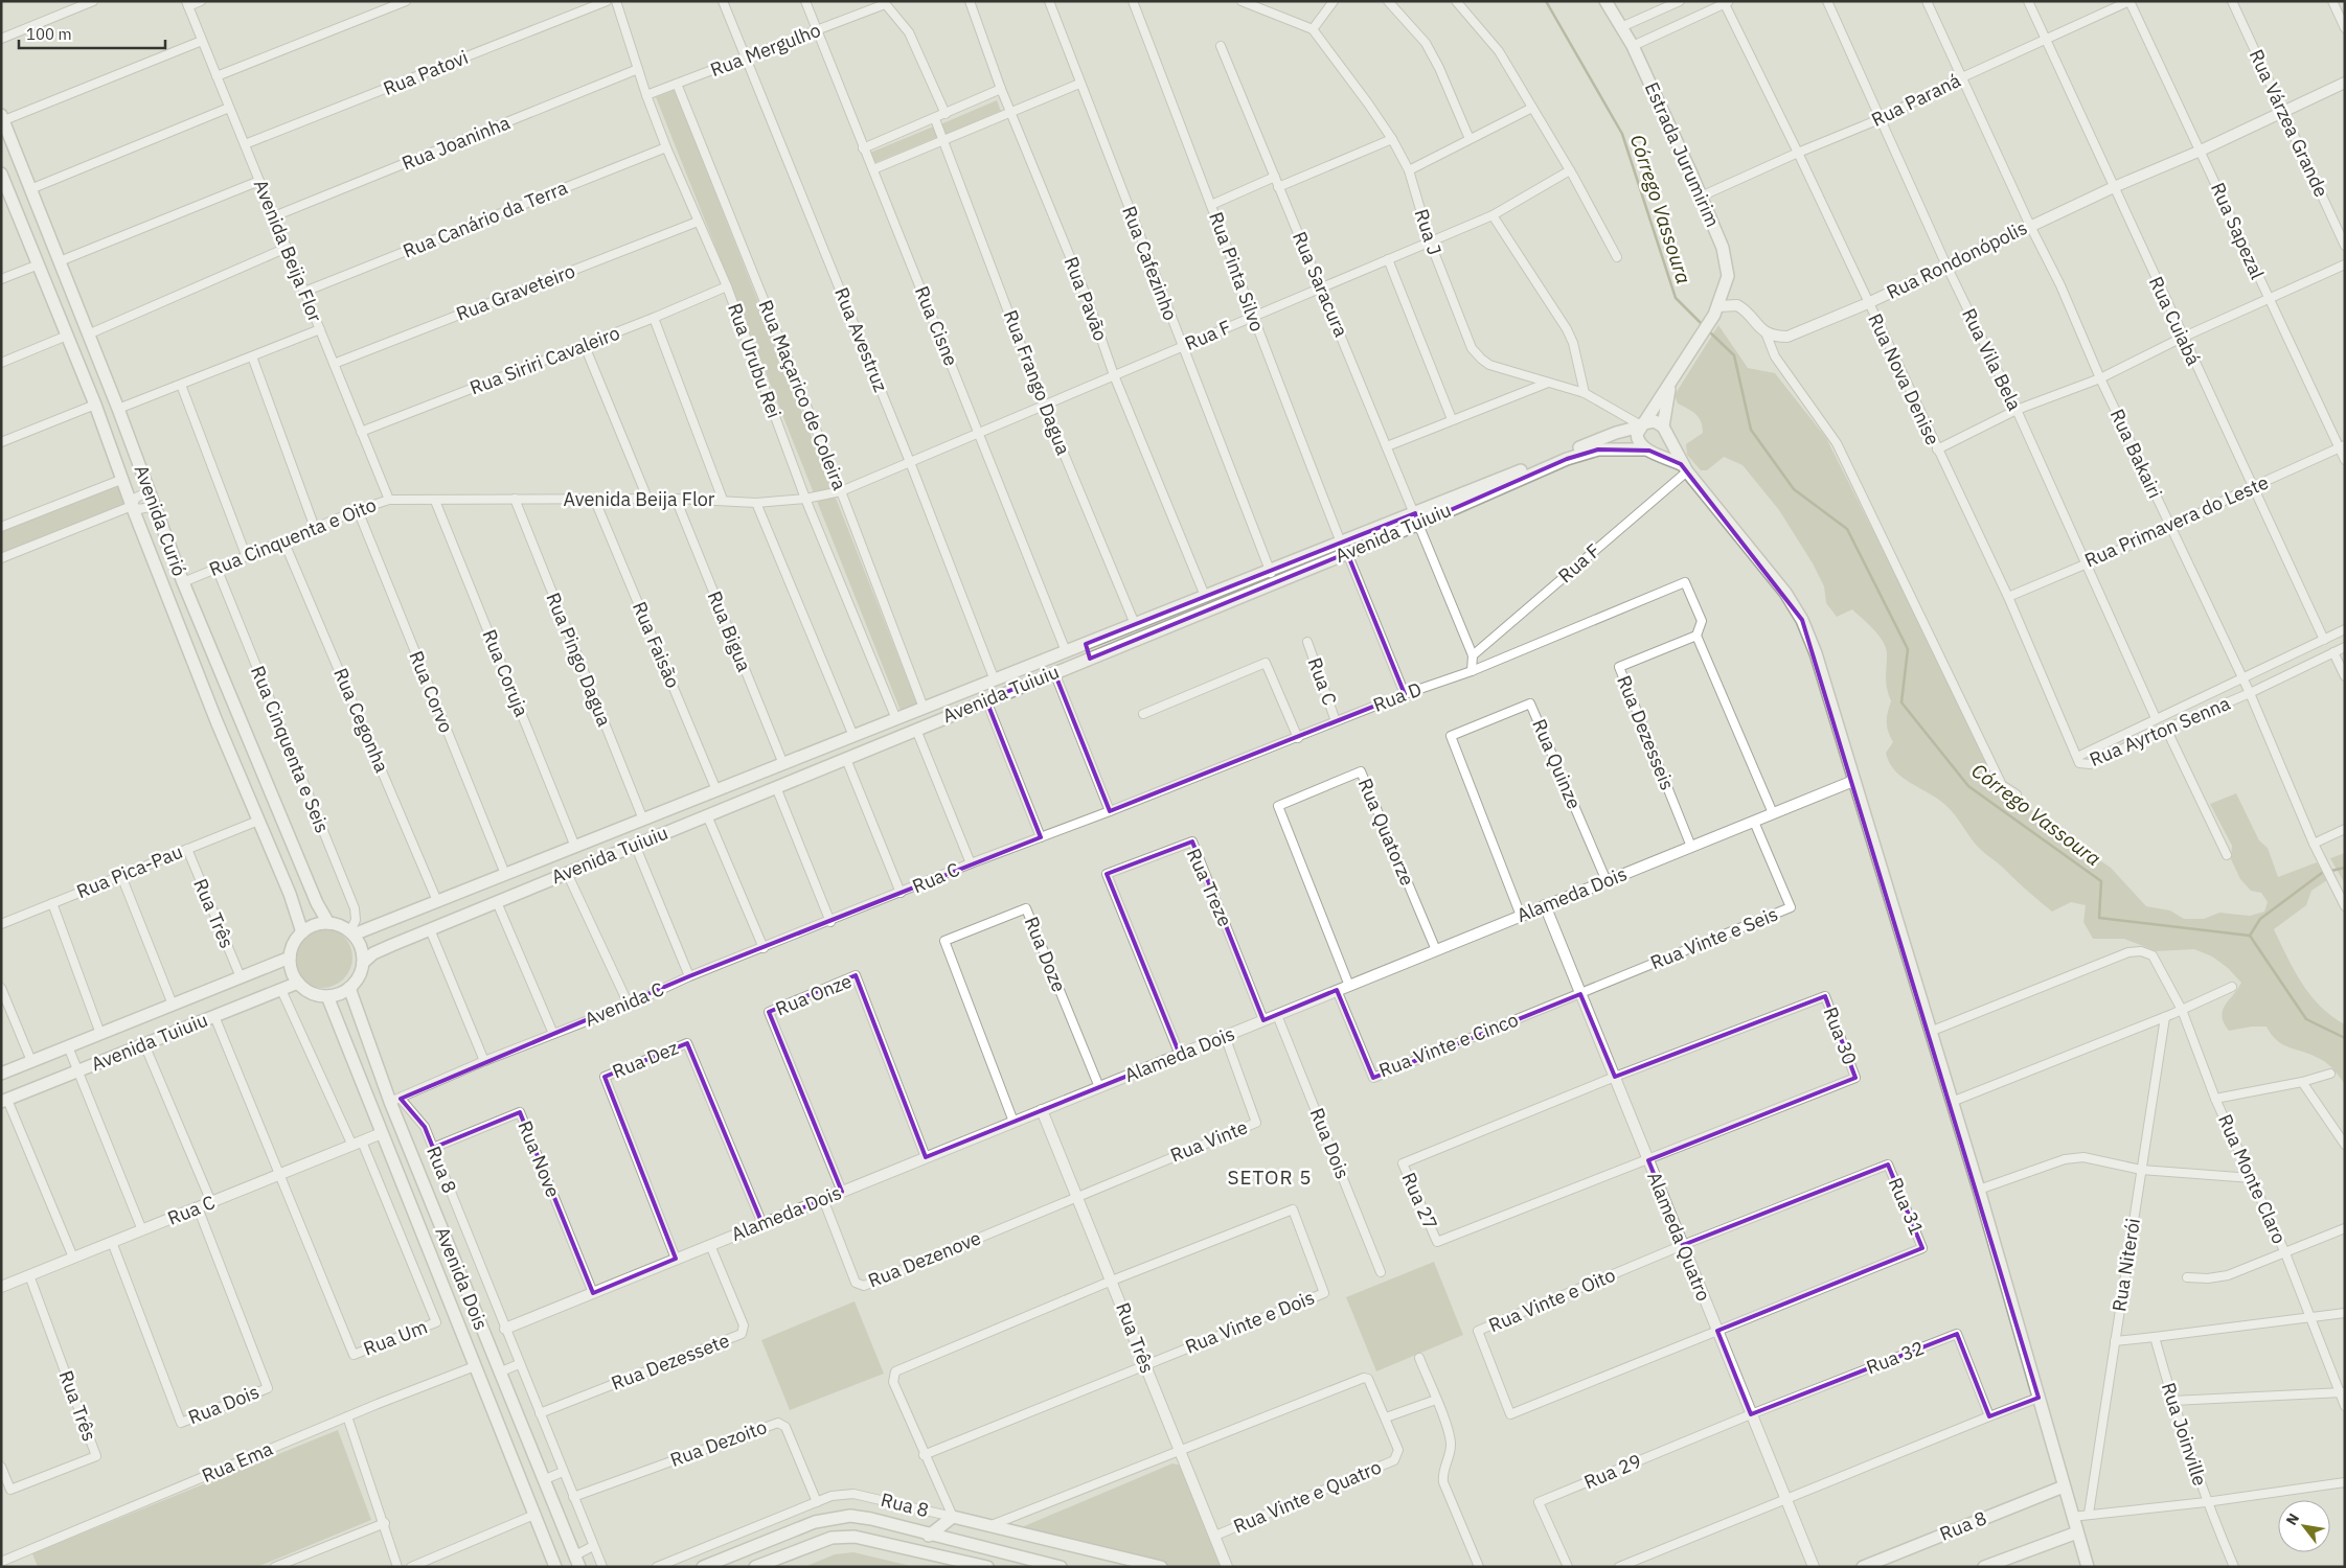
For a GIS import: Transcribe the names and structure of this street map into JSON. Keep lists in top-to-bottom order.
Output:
{
  "streets": {
    "main road": [
      "Estrada Jurumirim",
      "Avenida Curió",
      "Avenida Tuiuiu",
      "Rua 8",
      "Avenida Dois"
    ],
    "street": [
      "Rua Mergulho",
      "Rua Patovi",
      "Rua Paraná",
      "Rua Várzea Grande",
      "Rua Joaninha",
      "Rua Canário da Terra",
      "Rua Sapezal",
      "Rua J",
      "Avenida Beija Flor",
      "Rua Rondonópolis",
      "Rua Cafezinho",
      "Rua Pinta Silvo",
      "Rua Saracura",
      "Rua Graveteiro",
      "Rua Pavão",
      "Rua Cuiabá",
      "Rua Cisne",
      "Rua F",
      "Rua Avestruz",
      "Rua Vila Bela",
      "Rua Siriri Cavaleiro",
      "Rua Urubu Rei",
      "Rua Nova Denise",
      "Rua Frango Dagua",
      "Rua Maçarico de Coleira",
      "Rua Bakairi",
      "Rua Primavera do Leste",
      "Rua Cinquenta e Oito",
      "Rua Bigua",
      "Rua Faisão",
      "Rua Pingo Dagua",
      "Rua Coruja",
      "Rua C",
      "Rua Corvo",
      "Rua D",
      "Rua Cegonha",
      "Rua Ayrton Senna",
      "Rua Dezesseis",
      "Rua Cinquenta e Seis",
      "Rua Quinze",
      "Rua Quatorze",
      "Rua Pica-Pau",
      "Rua Treze",
      "Alameda Dois",
      "Rua Três",
      "Rua Vinte e Seis",
      "Rua Doze",
      "Rua Onze",
      "Avenida C",
      "Rua 30",
      "Rua Vinte e Cinco",
      "Rua Dez",
      "Rua Vinte",
      "Rua Dois",
      "Rua Nove",
      "Rua Monte Claro",
      "Rua 27",
      "Rua 31",
      "Alameda Quatro",
      "Rua Dezenove",
      "Rua Niterói",
      "Rua Vinte e Oito",
      "Rua Vinte e Dois",
      "Rua Um",
      "Rua 32",
      "Rua Dezessete",
      "Rua Joinville",
      "Rua Dezoito",
      "Rua Ema",
      "Rua 29",
      "Rua Vinte e Quatro"
    ]
  },
  "crossings": [
    ["Rua Mergulho", "Rua Cisne"],
    ["Rua Mergulho", "Rua Avestruz"],
    ["Rua Mergulho", "Rua Urubu Rei"],
    ["Rua Mergulho", "Rua Maçarico de Coleira"],
    ["Rua Patovi", "Avenida Beija Flor"],
    ["Rua Paraná", "Estrada Jurumirim"],
    ["Rua Paraná", "Rua Sapezal"],
    ["Rua Paraná", "Rua Cuiabá"],
    ["Rua Paraná", "Rua Vila Bela"],
    ["Rua Paraná", "Rua Nova Denise"],
    ["Rua Paraná", "Rua Bakairi"],
    ["Rua Joaninha", "Avenida Beija Flor"],
    ["Rua Joaninha", "Rua Urubu Rei"],
    ["Estrada Jurumirim", "Rua J"],
    ["Estrada Jurumirim", "Avenida Tuiuiu"],
    ["Rua Canário da Terra", "Avenida Beija Flor"],
    ["Rua Canário da Terra", "Rua Urubu Rei"],
    ["Rua Sapezal", "Rua Rondonópolis"],
    ["Rua Sapezal", "Rua Primavera do Leste"],
    ["Rua J", "Rua F"],
    ["Rua J", "Avenida Tuiuiu"],
    ["Avenida Beija Flor", "Rua Graveteiro"],
    ["Avenida Beija Flor", "Rua F"],
    ["Avenida Beija Flor", "Rua Siriri Cavaleiro"],
    ["Avenida Beija Flor", "Rua Urubu Rei"],
    ["Avenida Beija Flor", "Rua Maçarico de Coleira"],
    ["Avenida Beija Flor", "Rua Cinquenta e Oito"],
    ["Avenida Beija Flor", "Rua Bigua"],
    ["Avenida Beija Flor", "Rua Faisão"],
    ["Avenida Beija Flor", "Rua Pingo Dagua"],
    ["Avenida Beija Flor", "Rua Coruja"],
    ["Rua Rondonópolis", "Rua Cuiabá"],
    ["Rua Rondonópolis", "Rua Vila Bela"],
    ["Rua Rondonópolis", "Rua Nova Denise"],
    ["Rua Rondonópolis", "Rua Bakairi"],
    ["Rua Cafezinho", "Rua F"],
    ["Rua Cafezinho", "Avenida Tuiuiu"],
    ["Rua Pinta Silvo", "Rua F"],
    ["Rua Pinta Silvo", "Avenida Tuiuiu"],
    ["Rua Saracura", "Rua F"],
    ["Rua Saracura", "Avenida Tuiuiu"],
    ["Rua Graveteiro", "Rua Urubu Rei"],
    ["Rua Pavão", "Rua F"],
    ["Rua Pavão", "Avenida Tuiuiu"],
    ["Rua Cuiabá", "Rua Primavera do Leste"],
    ["Rua Cuiabá", "Rua Ayrton Senna"],
    ["Rua Cisne", "Rua F"],
    ["Rua Cisne", "Avenida Tuiuiu"],
    ["Rua F", "Rua Avestruz"],
    ["Rua F", "Rua Frango Dagua"],
    ["Rua F", "Rua Maçarico de Coleira"],
    ["Rua Avestruz", "Avenida Tuiuiu"],
    ["Rua Vila Bela", "Rua Primavera do Leste"],
    ["Rua Vila Bela", "Rua Ayrton Senna"],
    ["Rua Siriri Cavaleiro", "Rua Urubu Rei"],
    ["Rua Urubu Rei", "Avenida Tuiuiu"],
    ["Rua Nova Denise", "Rua Primavera do Leste"],
    ["Rua Nova Denise", "Rua Ayrton Senna"],
    ["Rua Frango Dagua", "Avenida Tuiuiu"],
    ["Rua Maçarico de Coleira", "Avenida Tuiuiu"],
    ["Rua Bakairi", "Rua Primavera do Leste"],
    ["Rua Bakairi", "Rua Ayrton Senna"],
    ["Avenida Curió", "Avenida Tuiuiu"],
    ["Avenida Curió", "Rua Cinquenta e Oito"],
    ["Avenida Curió", "Rua Cinquenta e Seis"],
    ["Avenida Curió", "Rua Pica-Pau"],
    ["Avenida Curió", "Avenida Dois"],
    ["Avenida Tuiuiu", "Rua Bigua"],
    ["Avenida Tuiuiu", "Rua Faisão"],
    ["Avenida Tuiuiu", "Rua Pingo Dagua"],
    ["Avenida Tuiuiu", "Rua Coruja"],
    ["Avenida Tuiuiu", "Rua Corvo"],
    ["Avenida Tuiuiu", "Rua Cegonha"],
    ["Avenida Tuiuiu", "Rua Cinquenta e Seis"],
    ["Avenida Tuiuiu", "Rua Três"],
    ["Avenida Tuiuiu", "Avenida Dois"],
    ["Rua Cinquenta e Oito", "Rua Coruja"],
    ["Rua Cinquenta e Oito", "Rua Corvo"],
    ["Rua Cinquenta e Oito", "Rua Cegonha"],
    ["Rua Cinquenta e Oito", "Rua Cinquenta e Seis"],
    ["Rua C", "Rua D"],
    ["Rua C", "Rua Três"],
    ["Rua C", "Avenida C"],
    ["Rua C", "Rua Dois"],
    ["Rua C", "Avenida Dois"],
    ["Rua C", "Rua Um"],
    ["Rua D", "Rua Dezesseis"],
    ["Rua Dezesseis", "Alameda Dois"],
    ["Rua Cinquenta e Seis", "Avenida Dois"],
    ["Rua Quinze", "Alameda Dois"],
    ["Rua Quatorze", "Alameda Dois"],
    ["Rua Pica-Pau", "Rua Três"],
    ["Rua Treze", "Alameda Dois"],
    ["Alameda Dois", "Rua Três"],
    ["Alameda Dois", "Rua Vinte e Seis"],
    ["Alameda Dois", "Rua Doze"],
    ["Alameda Dois", "Rua Onze"],
    ["Alameda Dois", "Rua Vinte e Cinco"],
    ["Alameda Dois", "Rua Dez"],
    ["Alameda Dois", "Rua Vinte"],
    ["Alameda Dois", "Rua Dois"],
    ["Alameda Dois", "Rua Nove"],
    ["Alameda Dois", "Rua 8"],
    ["Alameda Dois", "Alameda Quatro"],
    ["Alameda Dois", "Rua Dezenove"],
    ["Alameda Dois", "Rua Dezessete"],
    ["Rua Três", "Rua Vinte"],
    ["Rua Três", "Rua Dezenove"],
    ["Rua Três", "Rua Vinte e Dois"],
    ["Rua Três", "Rua Vinte e Quatro"],
    ["Rua Vinte e Seis", "Rua Vinte e Cinco"],
    ["Rua Vinte e Seis", "Alameda Quatro"],
    ["Rua 30", "Rua 27"],
    ["Rua 30", "Alameda Quatro"],
    ["Rua Vinte e Cinco", "Alameda Quatro"],
    ["Rua Vinte", "Rua Dezenove"],
    ["Rua Nove", "Rua 8"],
    ["Rua 8", "Avenida Dois"],
    ["Rua 8", "Rua Dezessete"],
    ["Rua 8", "Rua Dezoito"],
    ["Rua 27", "Alameda Quatro"],
    ["Rua 31", "Alameda Quatro"],
    ["Rua 31", "Rua Vinte e Oito"],
    ["Alameda Quatro", "Rua Vinte e Oito"],
    ["Alameda Quatro", "Rua 32"],
    ["Alameda Quatro", "Rua 29"],
    ["Avenida Dois", "Rua Ema"],
    ["Rua 32", "Rua 29"]
  ],
  "districts": ["SETOR 5"],
  "water": ["Córrego Vassoura"],
  "scale_bar": "100 m",
  "north": "top left"
}
